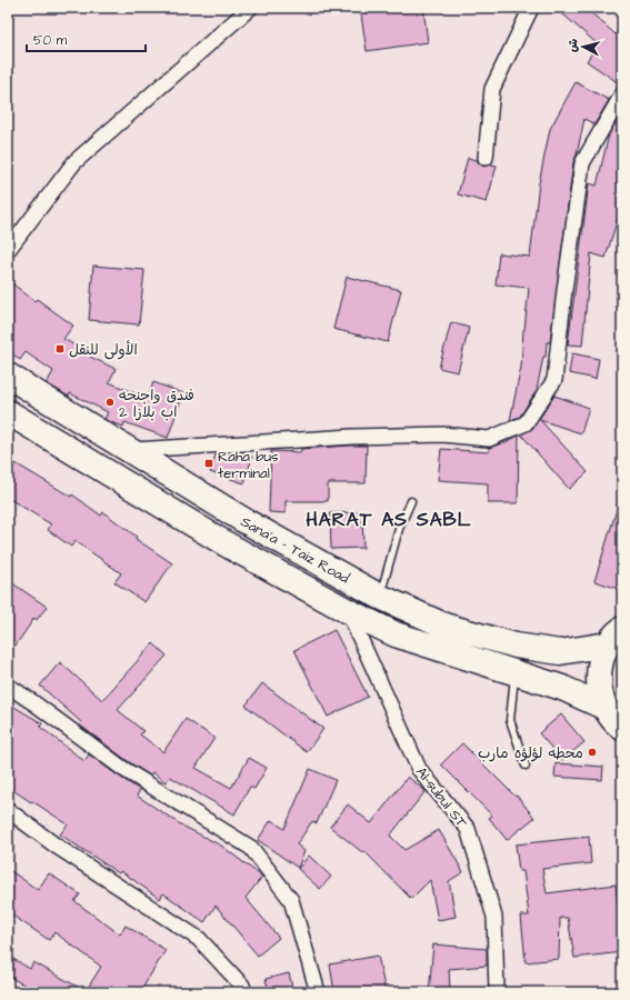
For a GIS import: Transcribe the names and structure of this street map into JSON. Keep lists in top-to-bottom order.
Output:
{
  "streets": {
    "highway": ["Sana'a - Taiz Road"],
    "street": ["Al-subul ST"]
  },
  "crossings": [
    ["Sana'a - Taiz Road", "Al-subul ST"]
  ],
  "districts": ["HARAT AS SABL"],
  "places": {
    "transit": ["الأولى للنقل", "Raha bus terminal"],
    "other": ["فندق واجنحه اب بلازا 2", "محطه لؤلؤه مارب"]
  },
  "scale_bar": "50 m",
  "north": "left"
}
